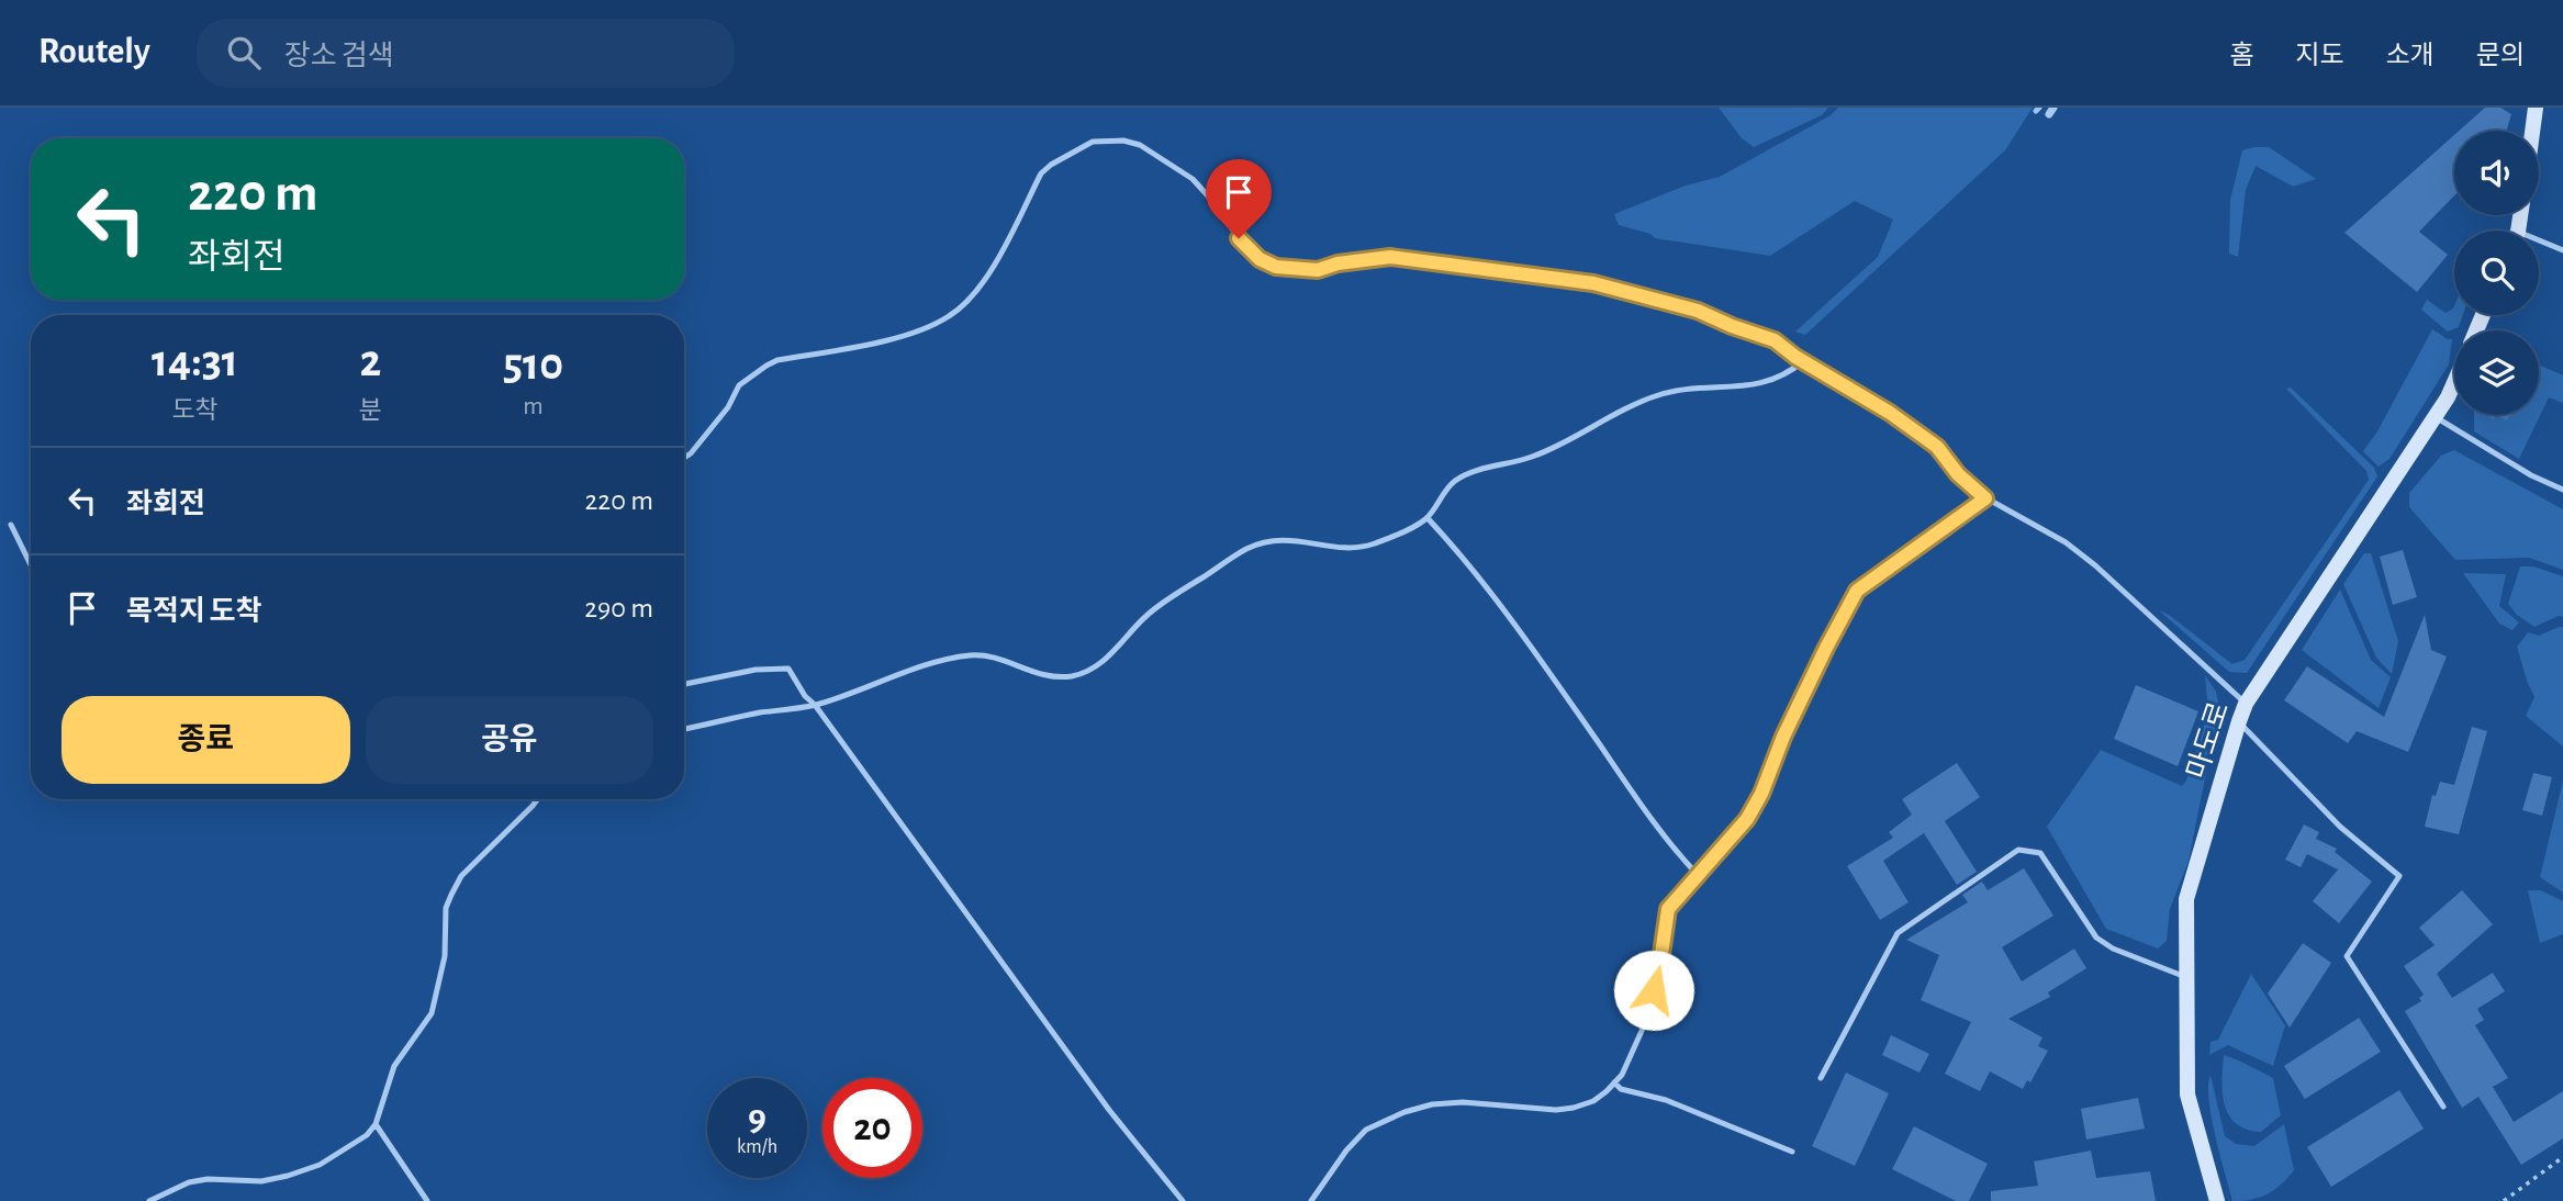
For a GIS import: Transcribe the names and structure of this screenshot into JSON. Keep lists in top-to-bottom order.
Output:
{
  "streets": {
    "main road": ["마도로"]
  },
  "page": {
    "header": "Routely",
    "search": "장소 검색",
    "nav": [
      "홈",
      "지도",
      "소개",
      "문의"
    ],
    "turn": ["220 m", "좌회전"],
    "eta": [
      "14:31",
      "도착",
      "2",
      "분",
      "510",
      "m"
    ],
    "list": [
      {
        "name": "좌회전",
        "value": "220 m"
      },
      {
        "name": "목적지 도착",
        "value": "290 m"
      }
    ],
    "buttons": ["종료", "공유"],
    "speed": "9 km/h",
    "limit": "20"
  }
}
